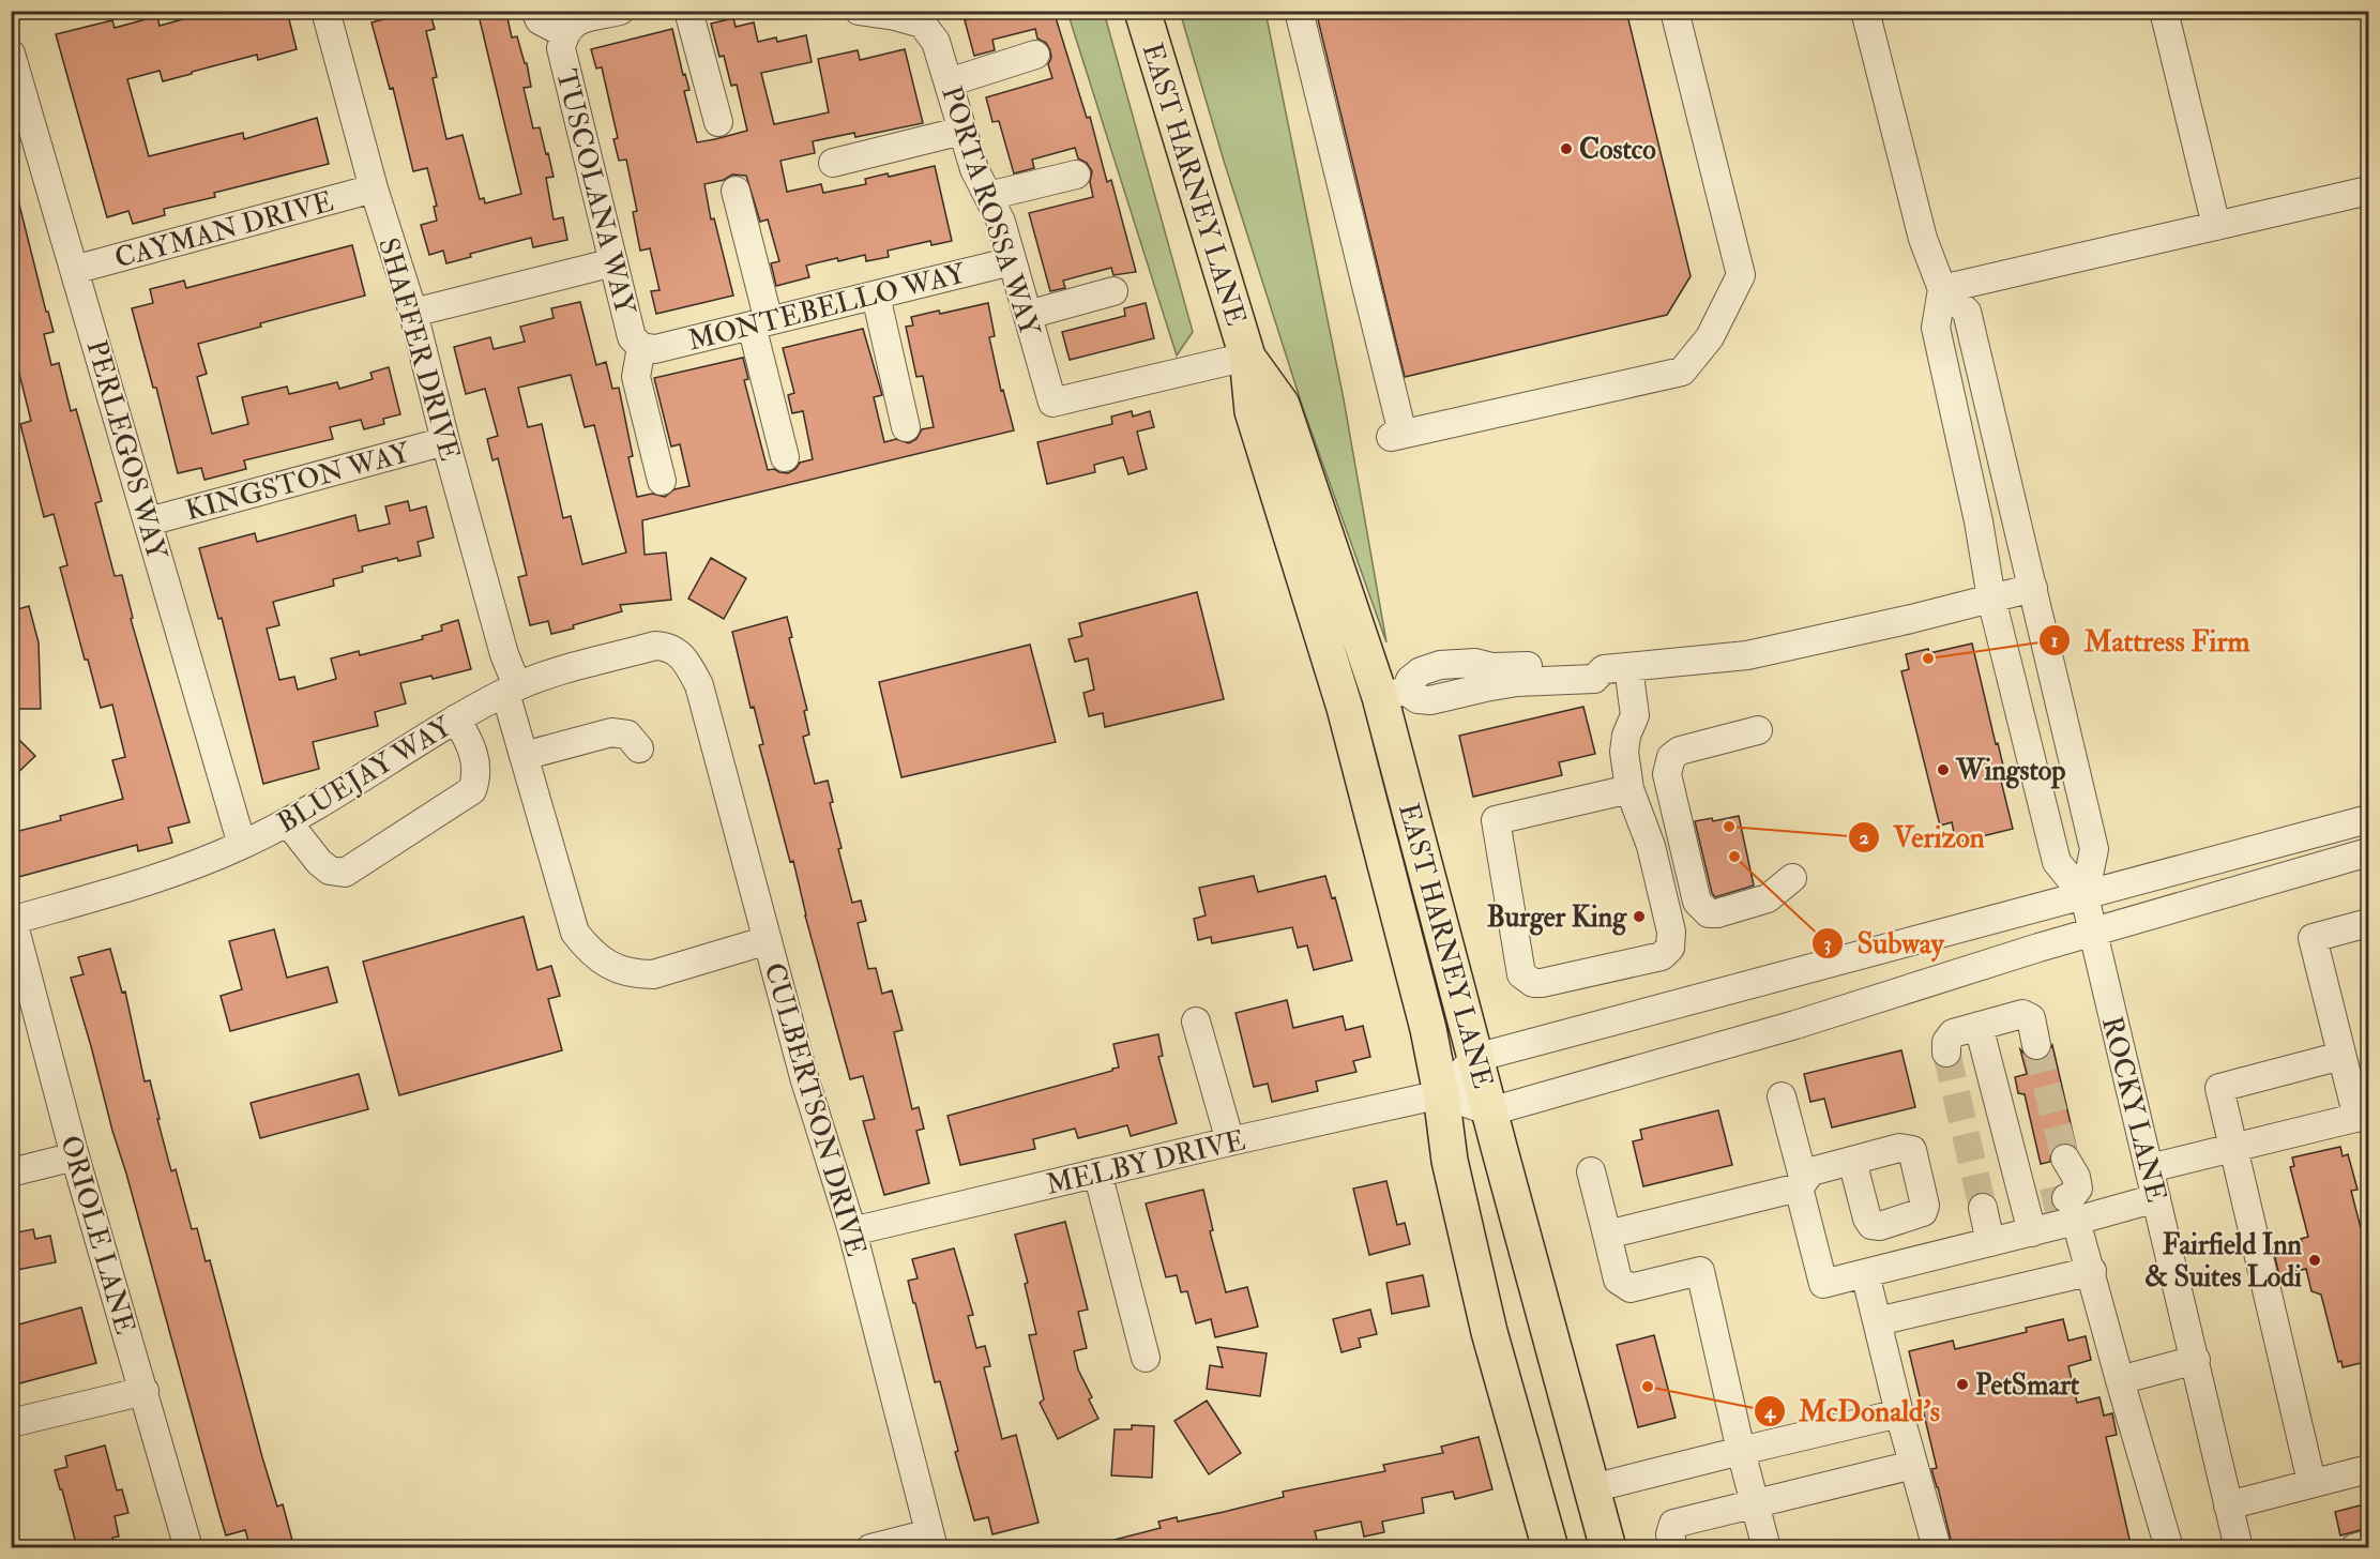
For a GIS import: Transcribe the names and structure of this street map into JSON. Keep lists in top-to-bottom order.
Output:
{
  "streets": {
    "main road": ["EAST HARNEY LANE"],
    "street": [
      "TUSCOLANA WAY",
      "PORTA ROSSA WAY",
      "CAYMAN DRIVE",
      "MONTEBELLO WAY",
      "SHAFFER DRIVE",
      "PERLEGOS WAY",
      "KINGSTON WAY",
      "BLUEJAY WAY",
      "CULBERTSON DRIVE",
      "ROCKY LANE",
      "MELBY DRIVE",
      "ORIOLE LANE"
    ]
  },
  "crossings": [
    ["EAST HARNEY LANE", "PORTA ROSSA WAY"],
    ["EAST HARNEY LANE", "MELBY DRIVE"],
    ["TUSCOLANA WAY", "MONTEBELLO WAY"],
    ["PORTA ROSSA WAY", "MONTEBELLO WAY"],
    ["CAYMAN DRIVE", "SHAFFER DRIVE"],
    ["CAYMAN DRIVE", "PERLEGOS WAY"],
    ["SHAFFER DRIVE", "KINGSTON WAY"],
    ["SHAFFER DRIVE", "BLUEJAY WAY"],
    ["SHAFFER DRIVE", "CULBERTSON DRIVE"],
    ["PERLEGOS WAY", "KINGSTON WAY"],
    ["PERLEGOS WAY", "BLUEJAY WAY"],
    ["BLUEJAY WAY", "CULBERTSON DRIVE"],
    ["BLUEJAY WAY", "ORIOLE LANE"],
    ["CULBERTSON DRIVE", "MELBY DRIVE"]
  ],
  "places": [
    "Costco",
    "Mattress Firm",
    "Wingstop",
    "Verizon",
    "Subway",
    "Burger King",
    "Fairfield Inn & Suites Lodi",
    "PetSmart",
    "McDonald's"
  ]
}
